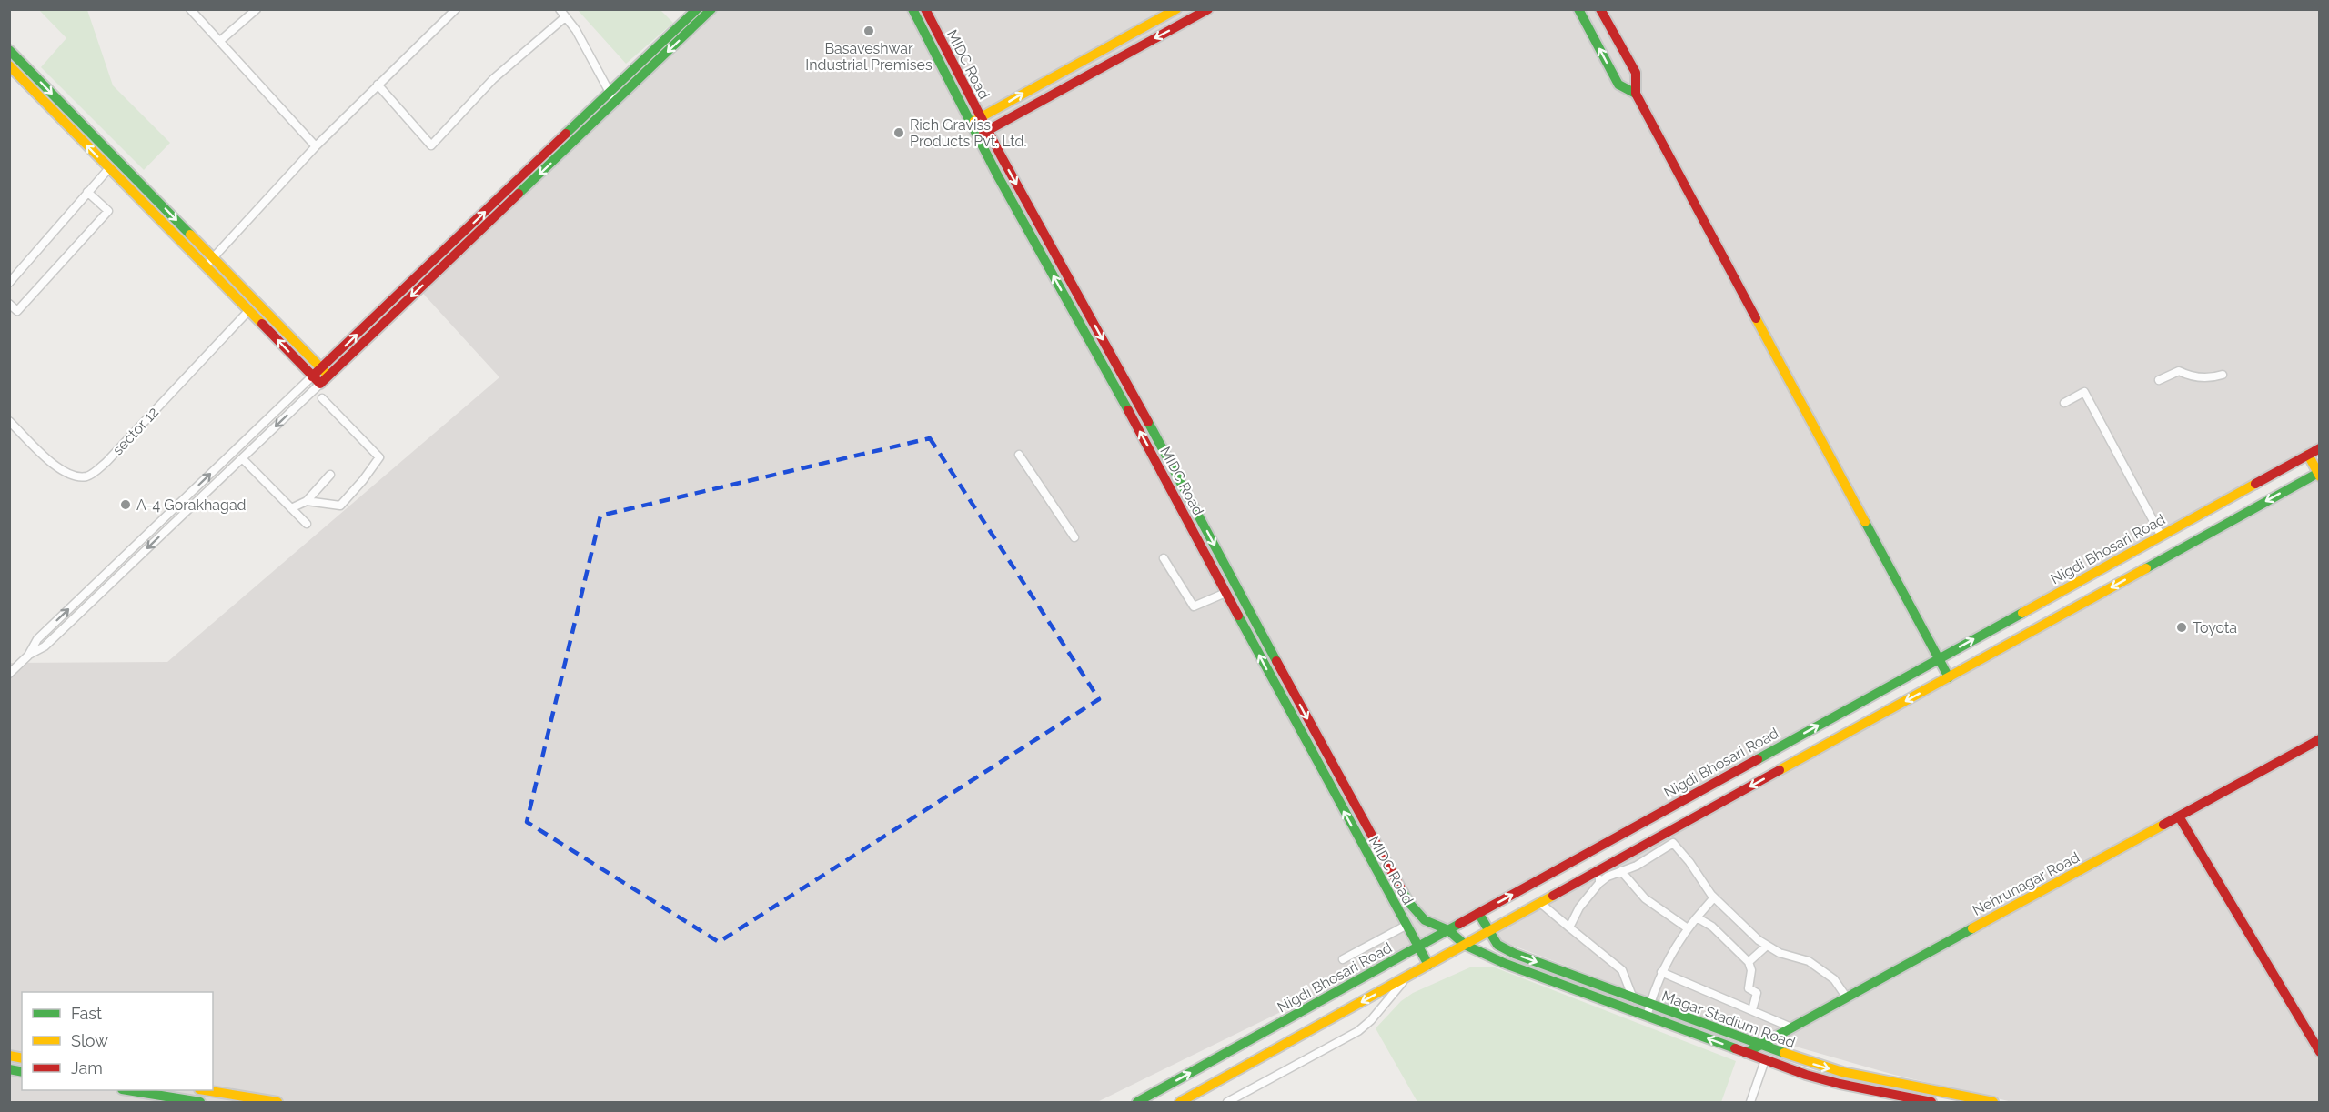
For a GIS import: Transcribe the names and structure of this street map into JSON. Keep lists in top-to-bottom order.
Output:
{
  "streets": {
    "main road": [
      "MIDC Road",
      "Nigdi Bhosari Road",
      "Nehrunagar Road",
      "Magar Stadium Road"
    ],
    "street": ["sector 12"]
  },
  "crossings": [
    ["MIDC Road", "Nigdi Bhosari Road"],
    ["MIDC Road", "Magar Stadium Road"],
    ["Nigdi Bhosari Road", "Magar Stadium Road"],
    ["Nehrunagar Road", "Magar Stadium Road"]
  ],
  "places": [
    "Basaveshwar Industrial Premises",
    "Rich Graviss Products Pvt. Ltd.",
    "A-4 Gorakhagad",
    "Toyota"
  ],
  "legend": ["Fast", "Slow", "Jam"]
}
